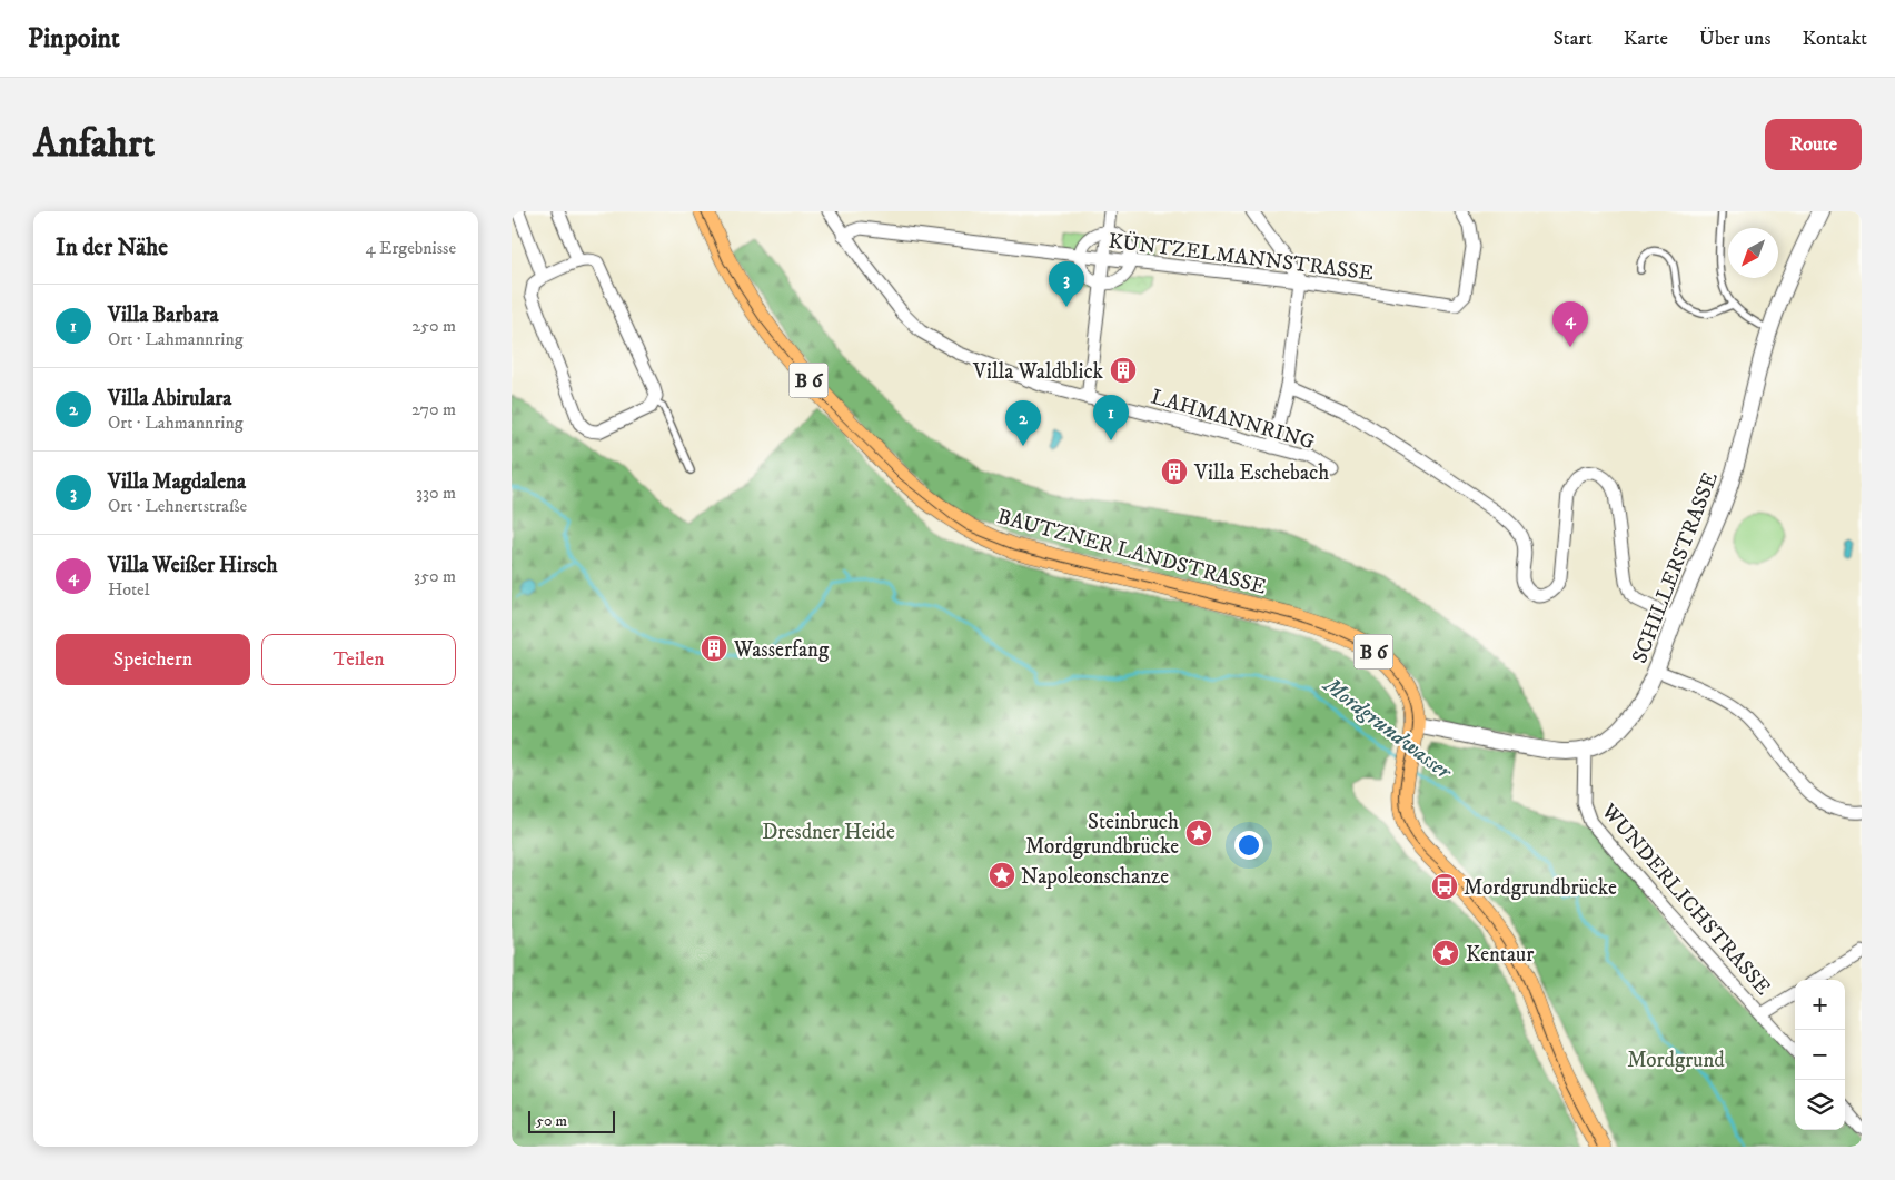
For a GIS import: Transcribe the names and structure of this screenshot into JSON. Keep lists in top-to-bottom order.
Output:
{
  "streets": {
    "main road": ["B 6", "BAUTZNER LANDSTRASSE"],
    "street": [
      "KÜNTZELMANNSTRASSE",
      "LAHMANNRING",
      "SCHILLERSTRASSE",
      "WUNDERLICHSTRASSE"
    ]
  },
  "crossings": [
    ["KÜNTZELMANNSTRASSE", "LAHMANNRING"],
    ["B 6", "BAUTZNER LANDSTRASSE"],
    ["B 6", "SCHILLERSTRASSE"],
    ["BAUTZNER LANDSTRASSE", "SCHILLERSTRASSE"],
    ["SCHILLERSTRASSE", "WUNDERLICHSTRASSE"]
  ],
  "water": ["Mordgrundwasser"],
  "parks": ["Dresdner Heide", "Mordgrund"],
  "places": {
    "building": ["Villa Waldblick", "Villa Eschebach", "Wasserfang"],
    "place": ["Steinbruch Mordgrundbrücke", "Napoleonschanze", "Kentaur"],
    "bus stop": ["Mordgrundbrücke"]
  },
  "scale_bar": "50 m",
  "north": "bottom left",
  "page": {
    "header": "Pinpoint",
    "nav": [
      "Start",
      "Karte",
      "Über uns",
      "Kontakt"
    ],
    "buttons": [
      "Route",
      ["Speichern", "Teilen"]
    ],
    "title": "Anfahrt",
    "heading": ["In der Nähe", "4 Ergebnisse"],
    "pins": [
      "3",
      "4",
      "1",
      "2"
    ],
    "list": [
      {
        "mark": "1",
        "name": "Villa Barbara",
        "note": "Ort · Lahmannring",
        "value": "250 m"
      },
      {
        "mark": "2",
        "name": "Villa Abirulara",
        "note": "Ort · Lahmannring",
        "value": "270 m"
      },
      {
        "mark": "3",
        "name": "Villa Magdalena",
        "note": "Ort · Lehnertstraße",
        "value": "330 m"
      },
      {
        "mark": "4",
        "name": "Villa Weißer Hirsch",
        "note": "Hotel",
        "value": "350 m"
      }
    ],
    "map_buttons": ["+", "−"],
    "scale": "50 m"
  }
}
